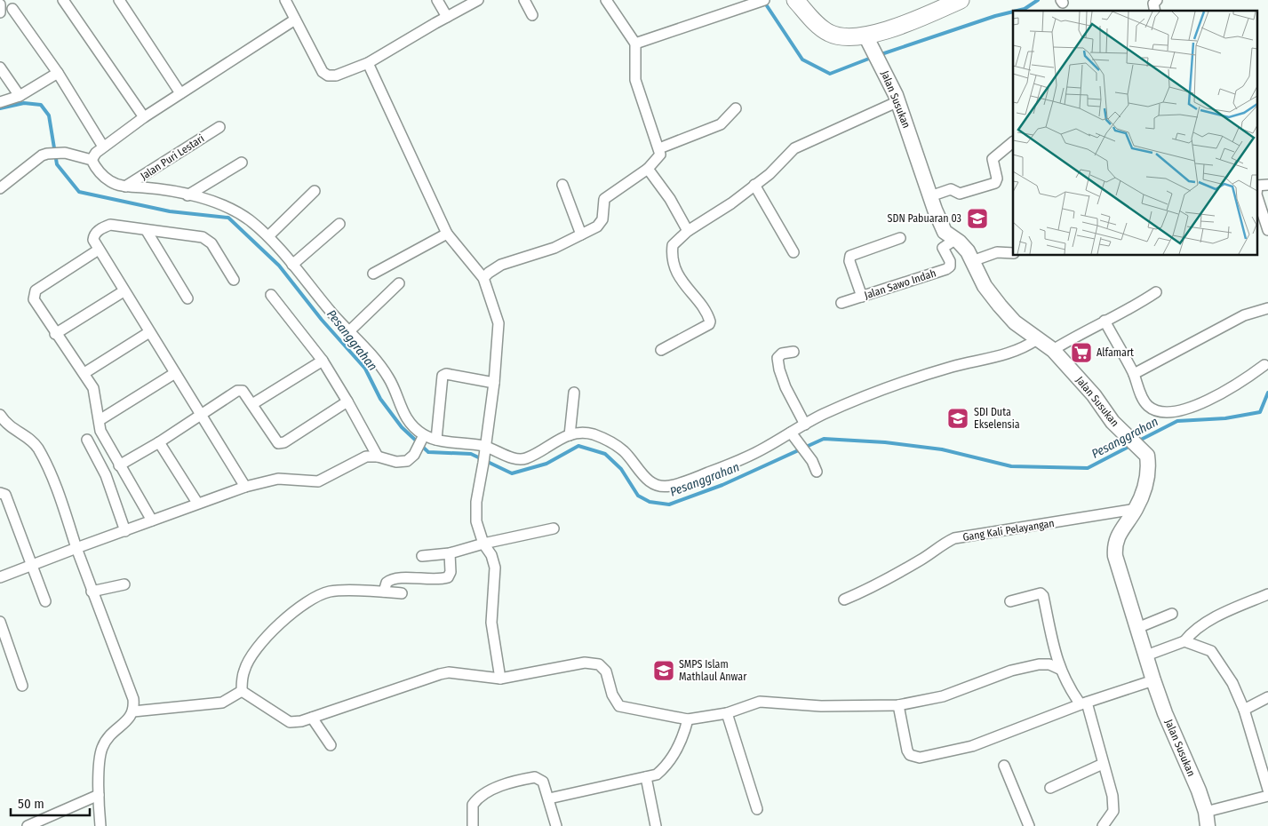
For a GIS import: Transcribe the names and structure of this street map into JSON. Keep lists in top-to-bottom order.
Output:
{
  "streets": {
    "street": [
      "Jalan Susukan",
      "Jalan Puri Lestari",
      "Jalan Sawo Indah",
      "Gang Kali Pelayangan"
    ]
  },
  "crossings": [
    ["Jalan Susukan", "Jalan Sawo Indah"],
    ["Jalan Susukan", "Gang Kali Pelayangan"]
  ],
  "water": ["Pesanggrahan"],
  "places": {
    "school or university": ["SDN Pabuaran 03", "SDI Duta Ekselensia", "SMPS Islam Mathlaul Anwar"],
    "supermarket": ["Alfamart"]
  },
  "scale_bar": "50 m"
}
